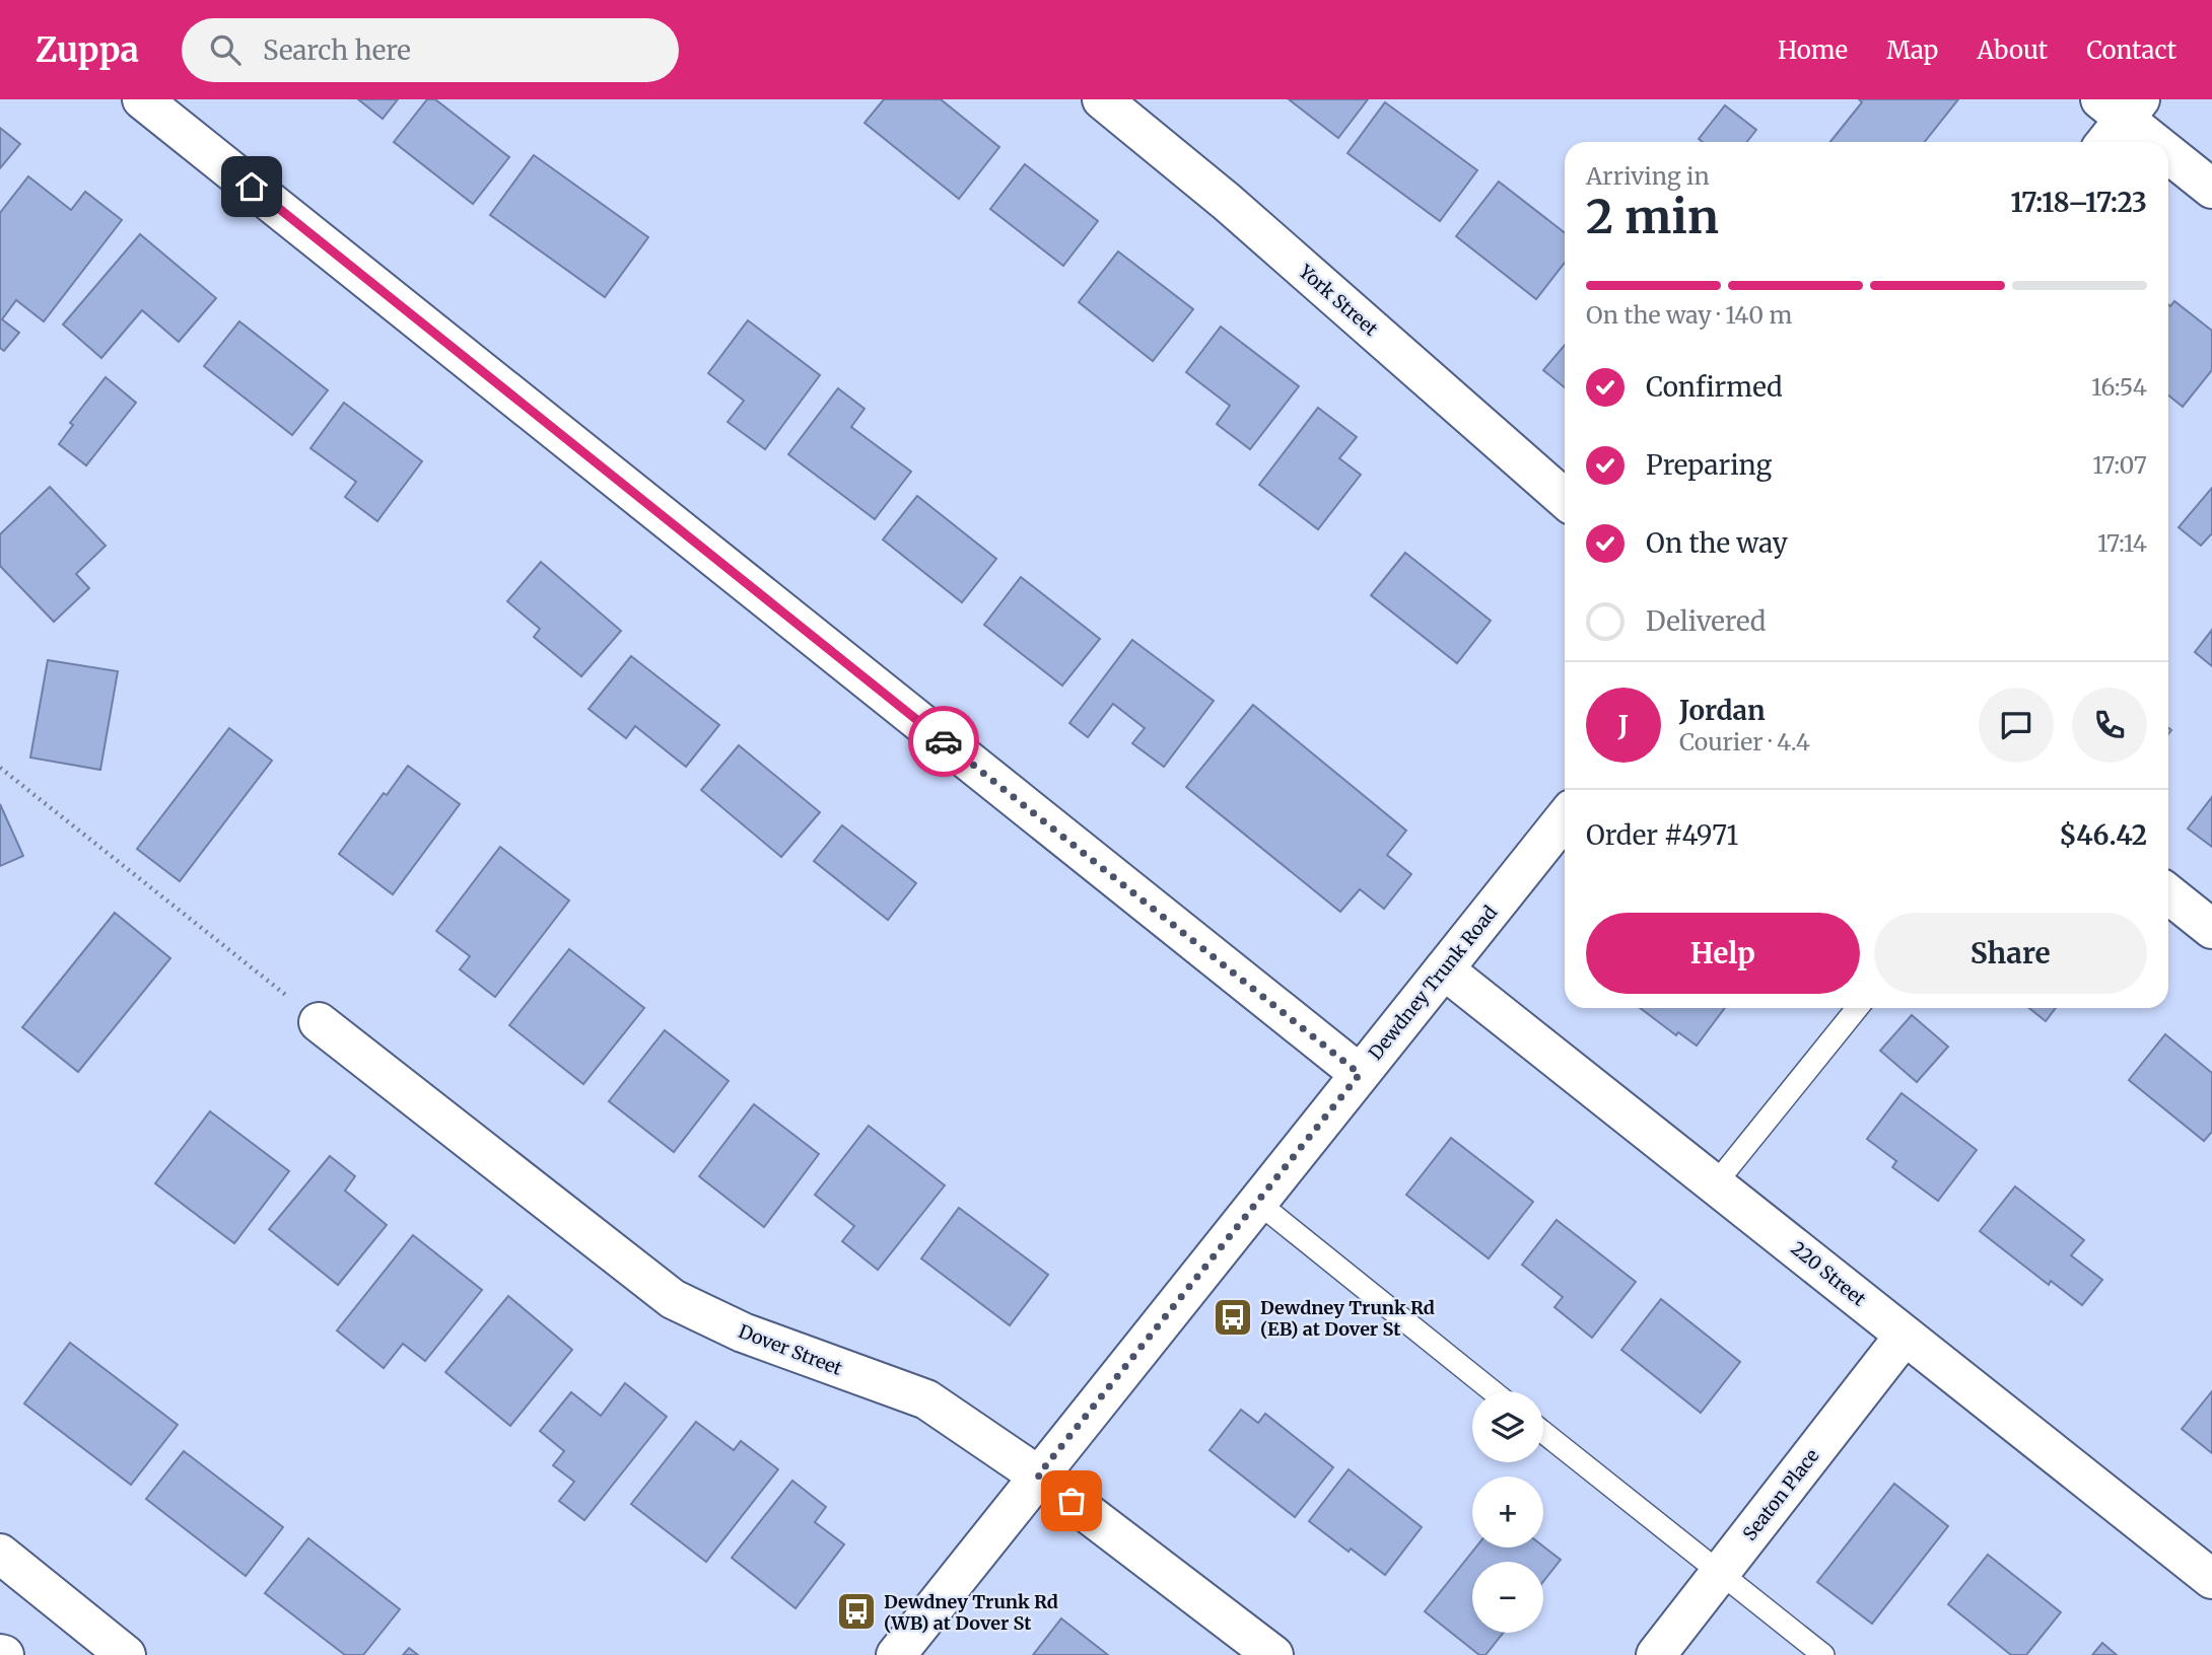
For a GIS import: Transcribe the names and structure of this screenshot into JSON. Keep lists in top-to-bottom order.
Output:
{
  "streets": {
    "street": [
      "York Street",
      "Dewdney Trunk Road",
      "220 Street",
      "Dover Street",
      "Seaton Place"
    ]
  },
  "crossings": [
    ["Dewdney Trunk Road", "220 Street"],
    ["Dewdney Trunk Road", "Dover Street"],
    ["220 Street", "Seaton Place"]
  ],
  "places": {
    "bus stop": ["Dewdney Trunk Rd (EB) at Dover St", "Dewdney Trunk Rd (WB) at Dover St"]
  },
  "page": {
    "header": "Zuppa",
    "search": "Search here",
    "nav": [
      "Home",
      "Map",
      "About",
      "Contact"
    ],
    "heading": ["2 min", "Arriving in", "17:18–17:23"],
    "panel": [
      "Jordan",
      "Courier · 4.4",
      "Order #4971",
      "$46.42"
    ],
    "bar": "On the way · 140 m",
    "list": [
      ["Confirmed", "16:54"],
      ["Preparing", "17:07"],
      ["On the way", "17:14"],
      "Delivered"
    ],
    "round": "J",
    "buttons": ["Help", "Share"],
    "map_buttons": ["+", "−"]
  }
}
